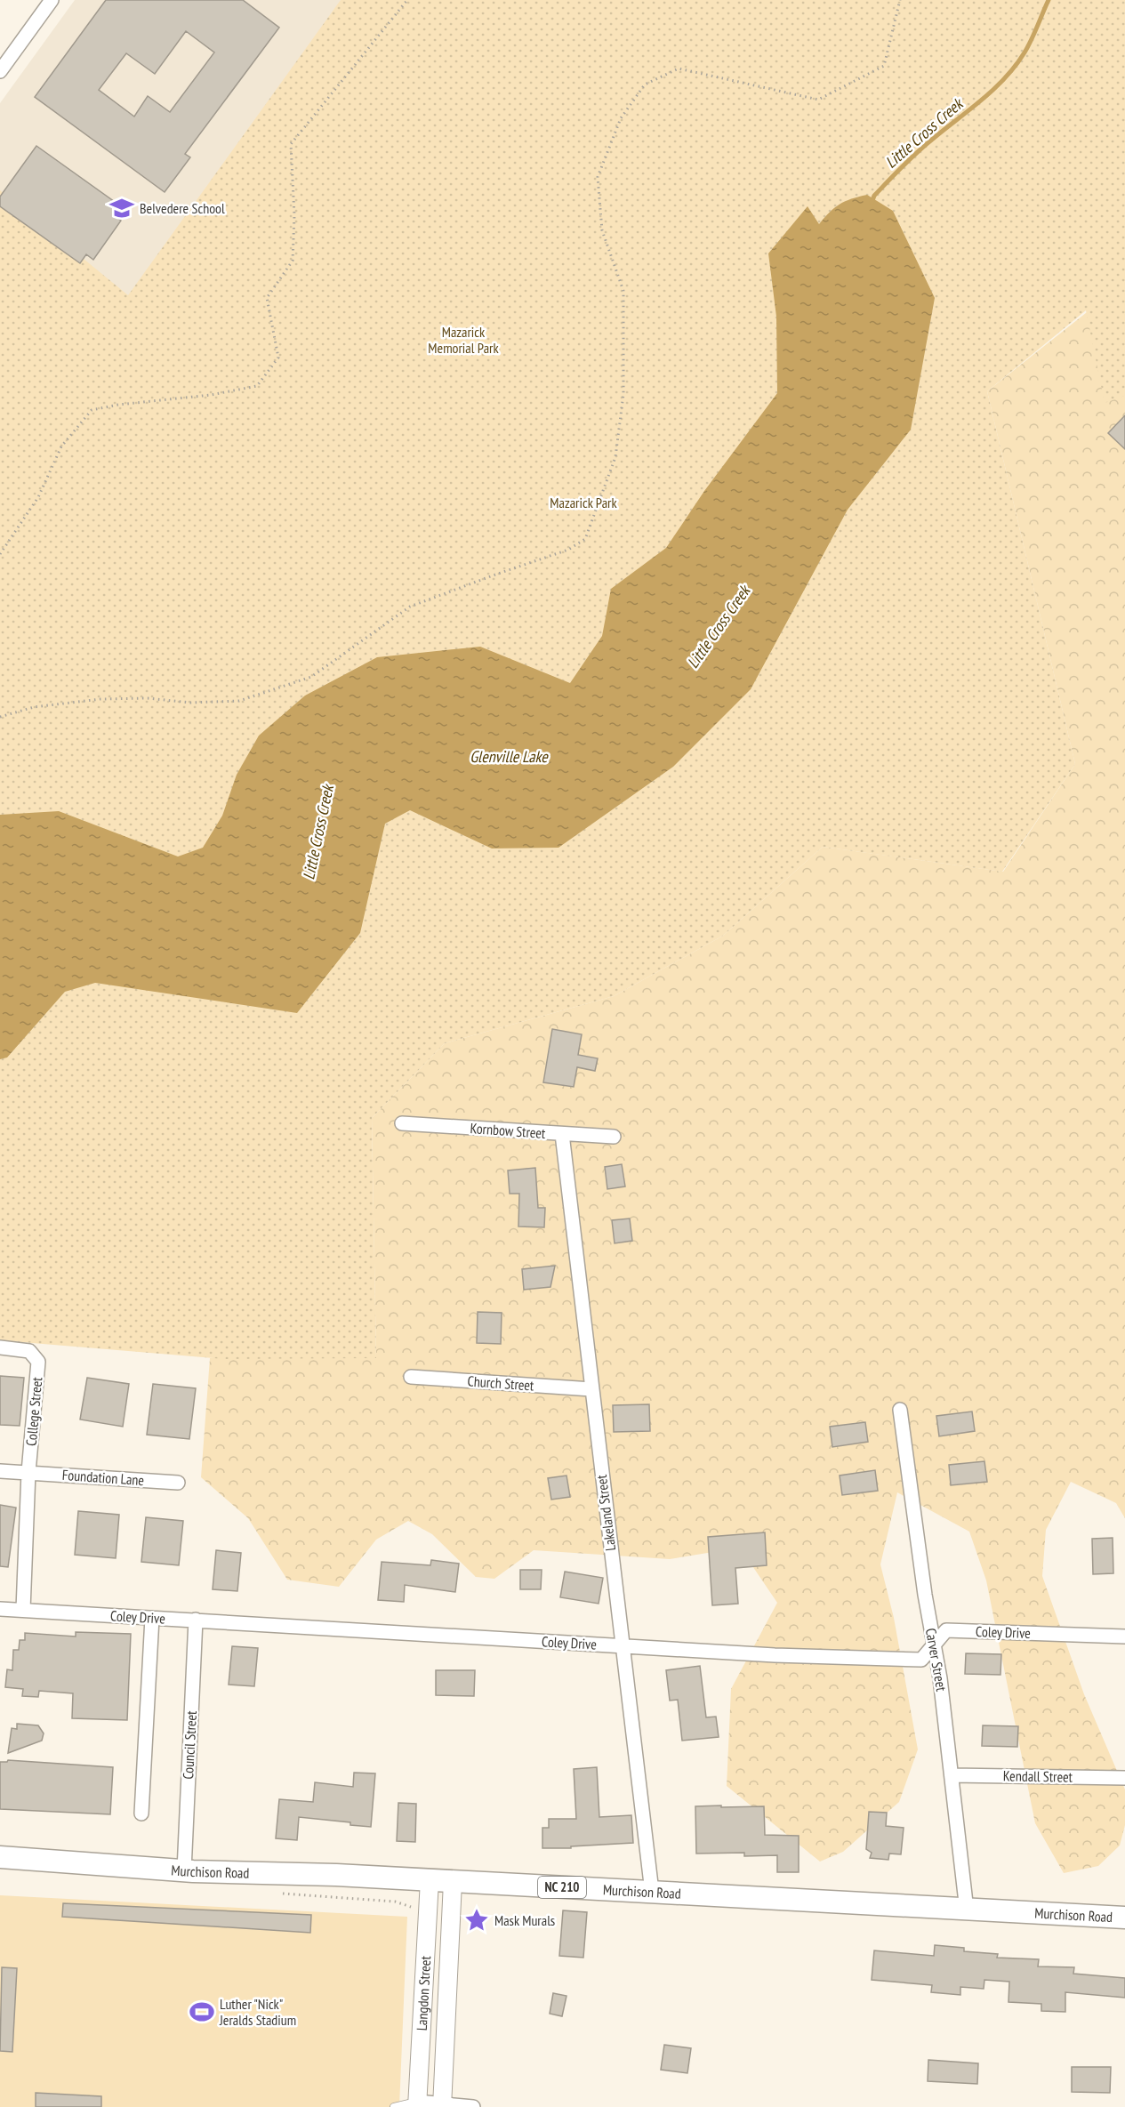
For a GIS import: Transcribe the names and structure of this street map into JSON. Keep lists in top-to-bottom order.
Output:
{
  "streets": {
    "main road": ["Murchison Road", "NC 210"],
    "street": [
      "Kornbow Street",
      "Church Street",
      "College Street",
      "Foundation Lane",
      "Lakeland Street",
      "Coley Drive",
      "Carver Street",
      "Council Street",
      "Kendall Street",
      "Langdon Street"
    ]
  },
  "crossings": [
    ["Kornbow Street", "Lakeland Street"],
    ["Church Street", "Lakeland Street"],
    ["College Street", "Foundation Lane"],
    ["Lakeland Street", "Coley Drive"],
    ["Lakeland Street", "Murchison Road"],
    ["Coley Drive", "Carver Street"],
    ["Coley Drive", "Council Street"],
    ["Carver Street", "Kendall Street"],
    ["Carver Street", "Murchison Road"],
    ["Council Street", "Murchison Road"],
    ["Murchison Road", "Langdon Street"]
  ],
  "water": ["Little Cross Creek", "Glenville Lake"],
  "parks": ["Mazarick Memorial Park", "Mazarick Park"],
  "places": {
    "school or university": ["Belvedere School"],
    "place": ["Mask Murals"],
    "sports": ["Luther \"Nick\" Jeralds Stadium"]
  }
}
